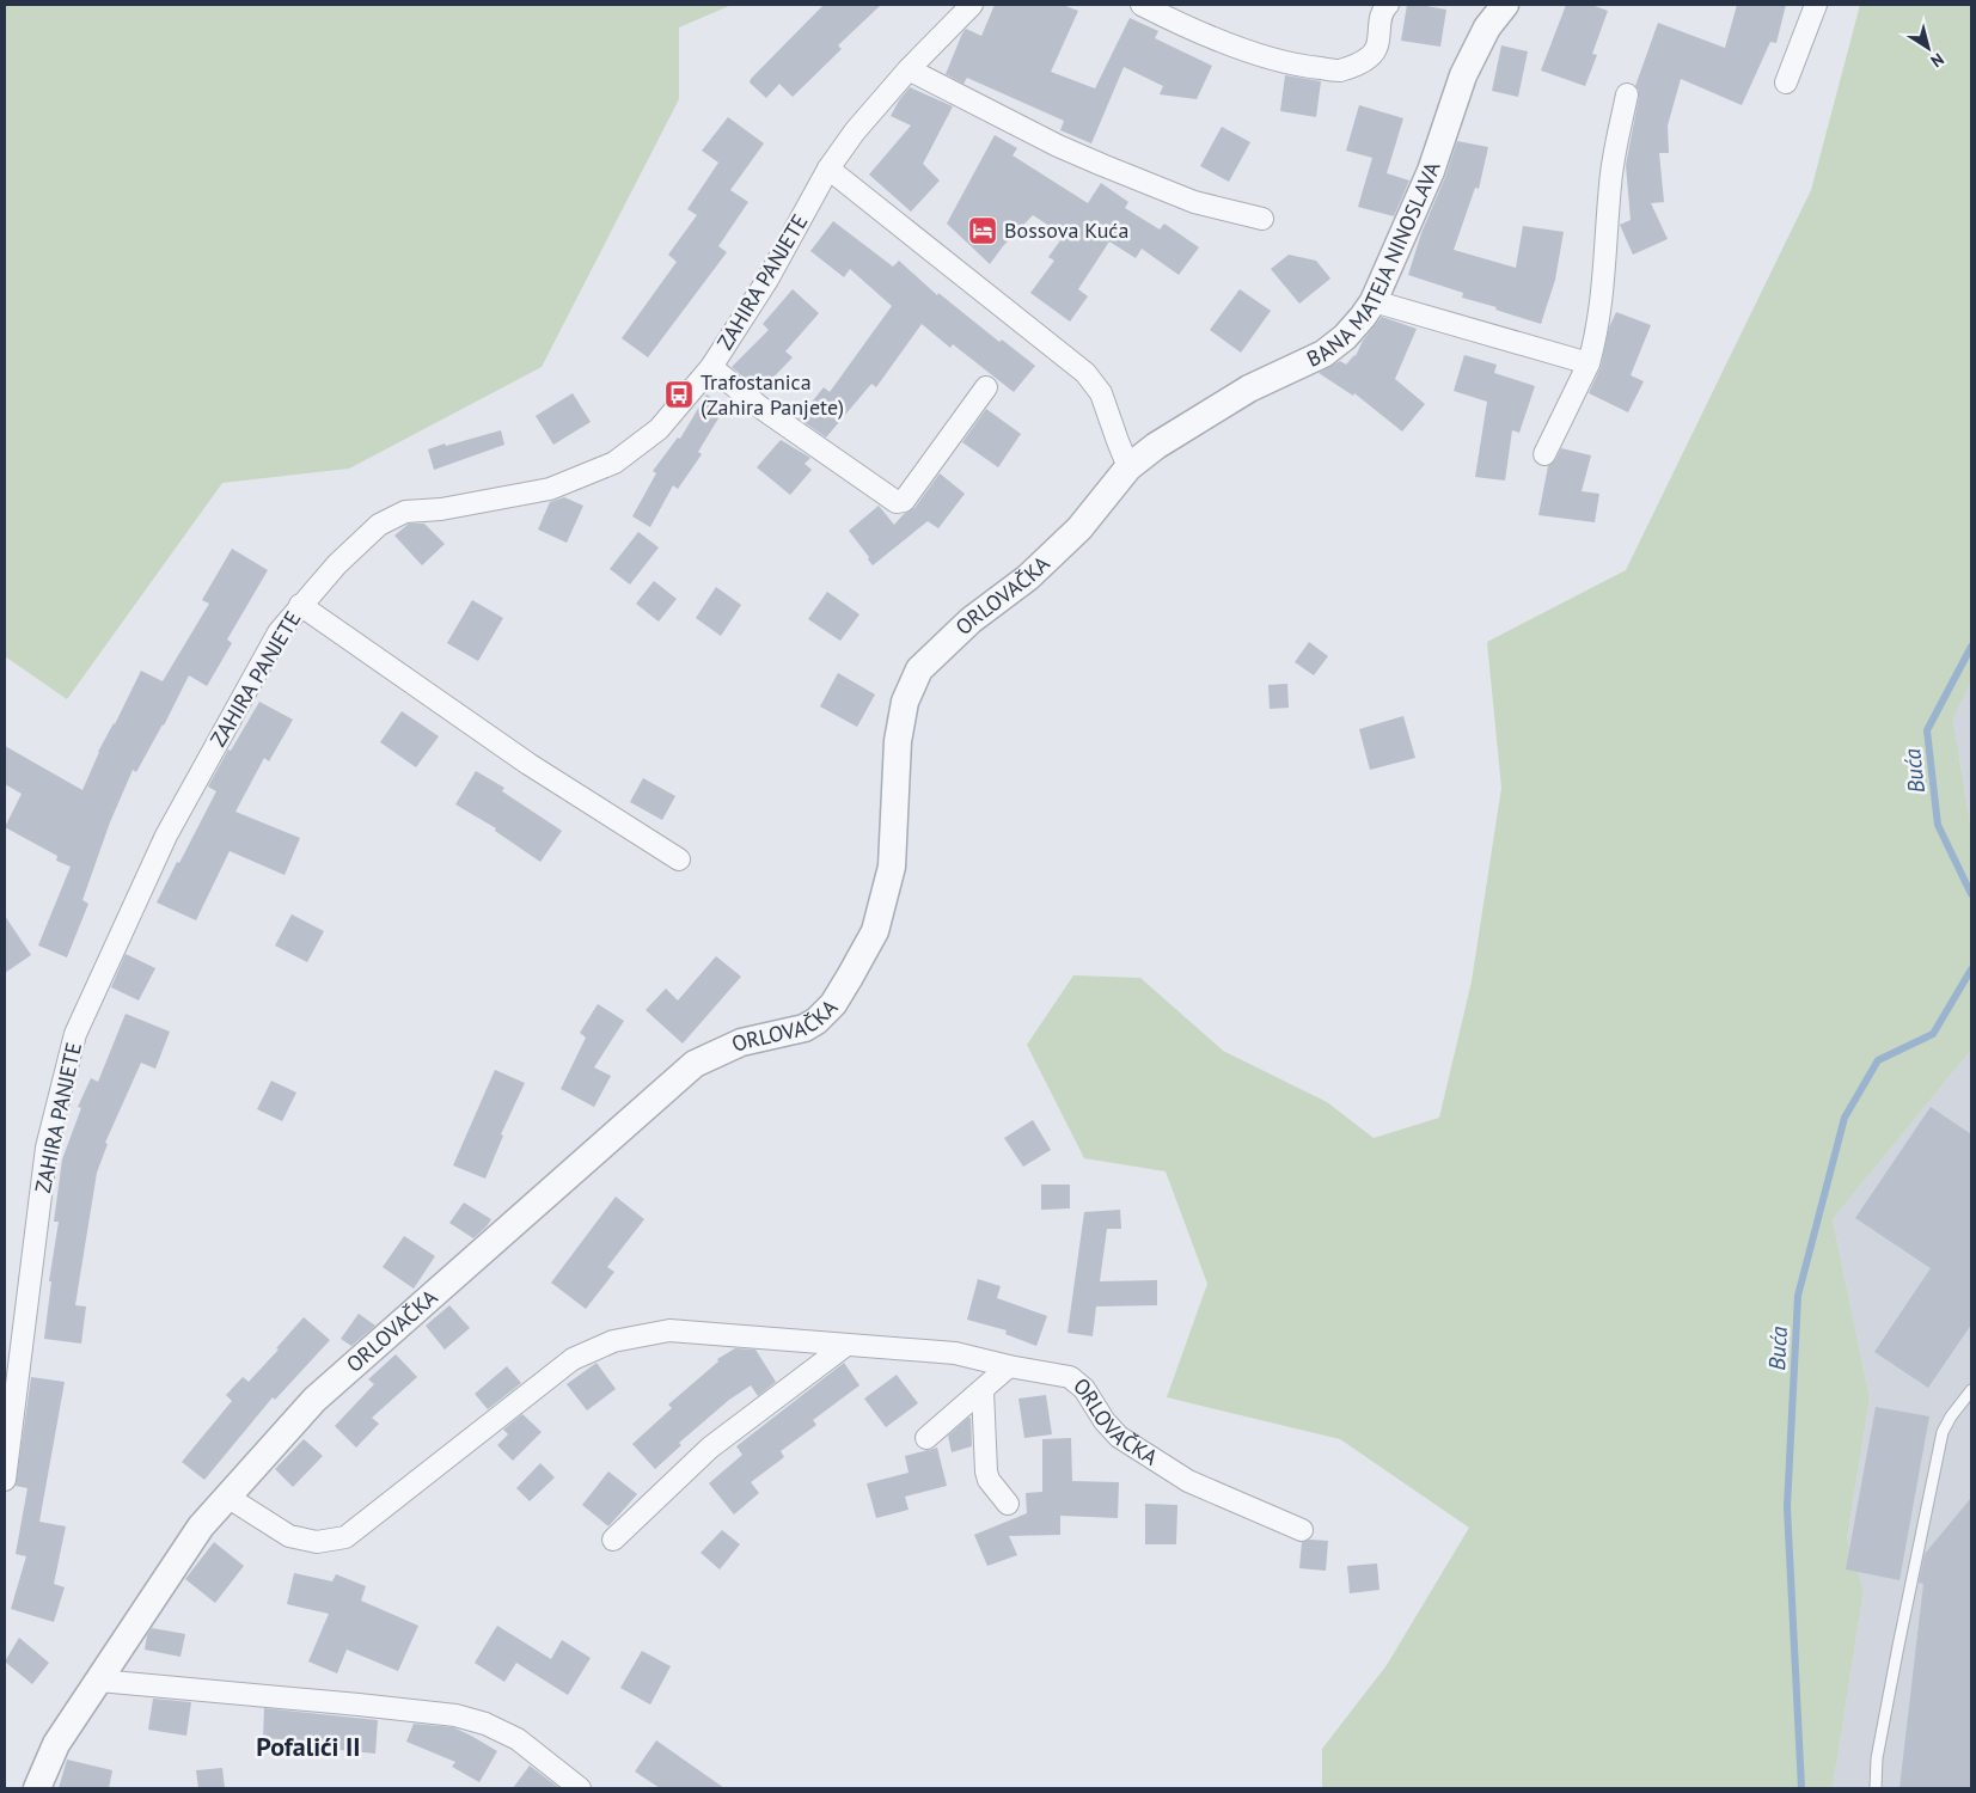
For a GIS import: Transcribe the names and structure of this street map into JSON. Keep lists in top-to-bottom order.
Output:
{
  "streets": {
    "street": ["BANA MATEJA NINOSLAVA", "ZAHIRA PANJETE", "ORLOVAČKA"]
  },
  "crossings": [
    ["BANA MATEJA NINOSLAVA", "ORLOVAČKA"]
  ],
  "districts": ["Pofalići II"],
  "water": ["Buća"],
  "places": {
    "hotel": ["Bossova Kuća"],
    "bus stop": ["Trafostanica (Zahira Panjete)"]
  },
  "north": "bottom right"
}
